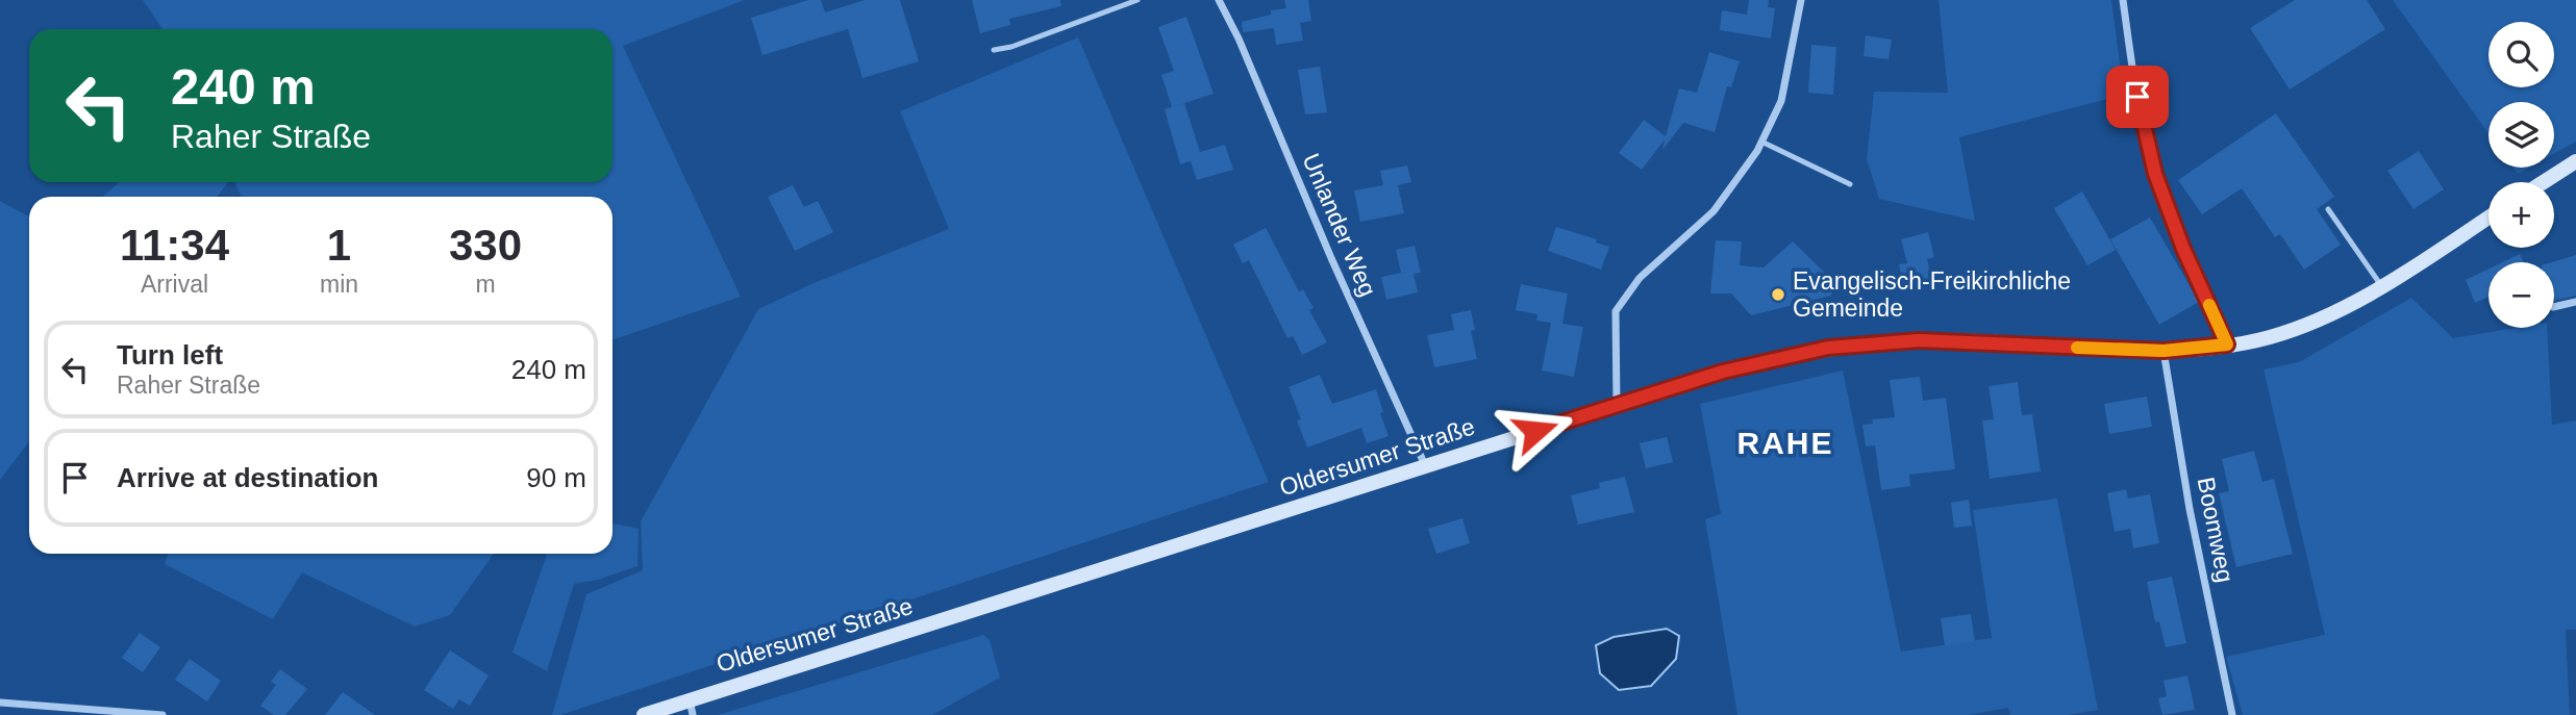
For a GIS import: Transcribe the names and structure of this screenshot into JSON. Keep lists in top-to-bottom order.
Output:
{
  "streets": {
    "main road": ["Oldersumer Straße"],
    "street": ["Unlander Weg", "Boomweg"]
  },
  "crossings": [
    ["Unlander Weg", "Oldersumer Straße"],
    ["Oldersumer Straße", "Boomweg"]
  ],
  "districts": ["RAHE"],
  "places": ["Evangelisch-Freikirchliche Gemeinde"],
  "page": {
    "map_buttons": ["+", "−"],
    "turn": ["240 m", "Raher Straße"],
    "eta": [
      "11:34",
      "Arrival",
      "1",
      "min",
      "330",
      "m"
    ],
    "list": [
      {
        "name": "Turn left",
        "note": "Raher Straße",
        "value": "240 m"
      },
      {
        "name": "Arrive at destination",
        "value": "90 m"
      }
    ]
  }
}
